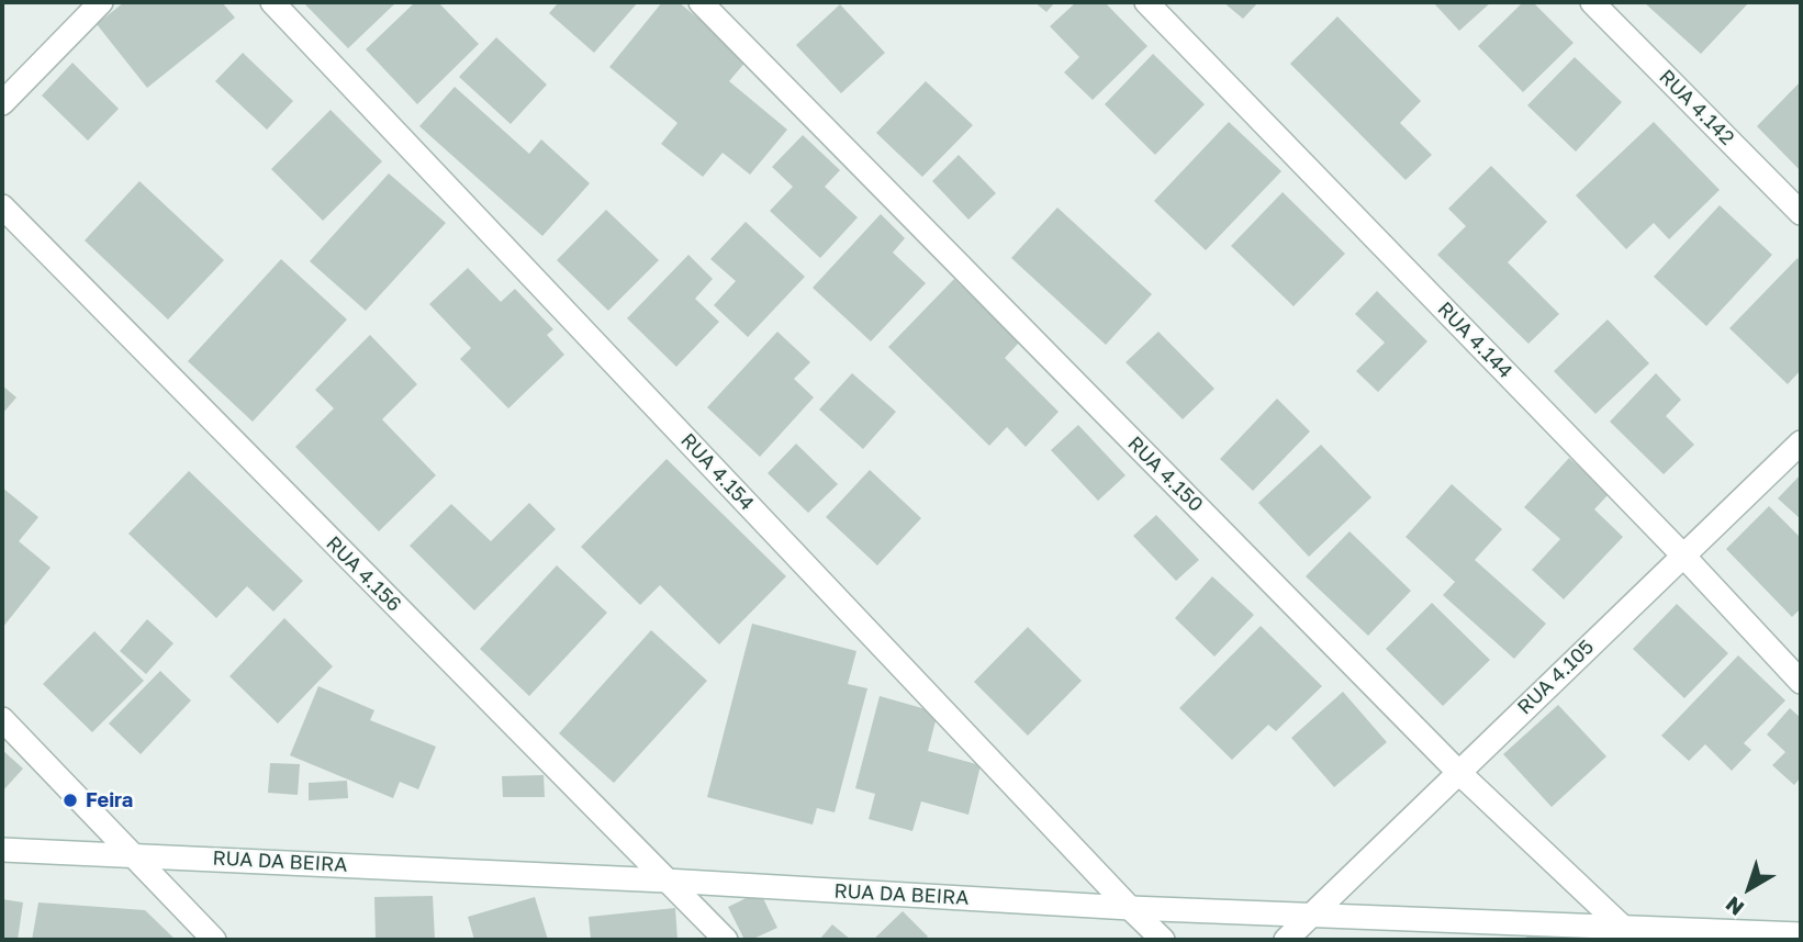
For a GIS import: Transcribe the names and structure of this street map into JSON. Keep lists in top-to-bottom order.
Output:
{
  "streets": {
    "street": [
      "RUA 4.142",
      "RUA 4.144",
      "RUA 4.154",
      "RUA 4.150",
      "RUA 4.156",
      "RUA 4.105",
      "RUA DA BEIRA"
    ]
  },
  "crossings": [
    ["RUA 4.144", "RUA 4.105"],
    ["RUA 4.154", "RUA DA BEIRA"],
    ["RUA 4.150", "RUA 4.105"],
    ["RUA 4.150", "RUA DA BEIRA"],
    ["RUA 4.156", "RUA DA BEIRA"],
    ["RUA 4.105", "RUA DA BEIRA"]
  ],
  "places": ["Feira"],
  "north": "bottom left"
}
